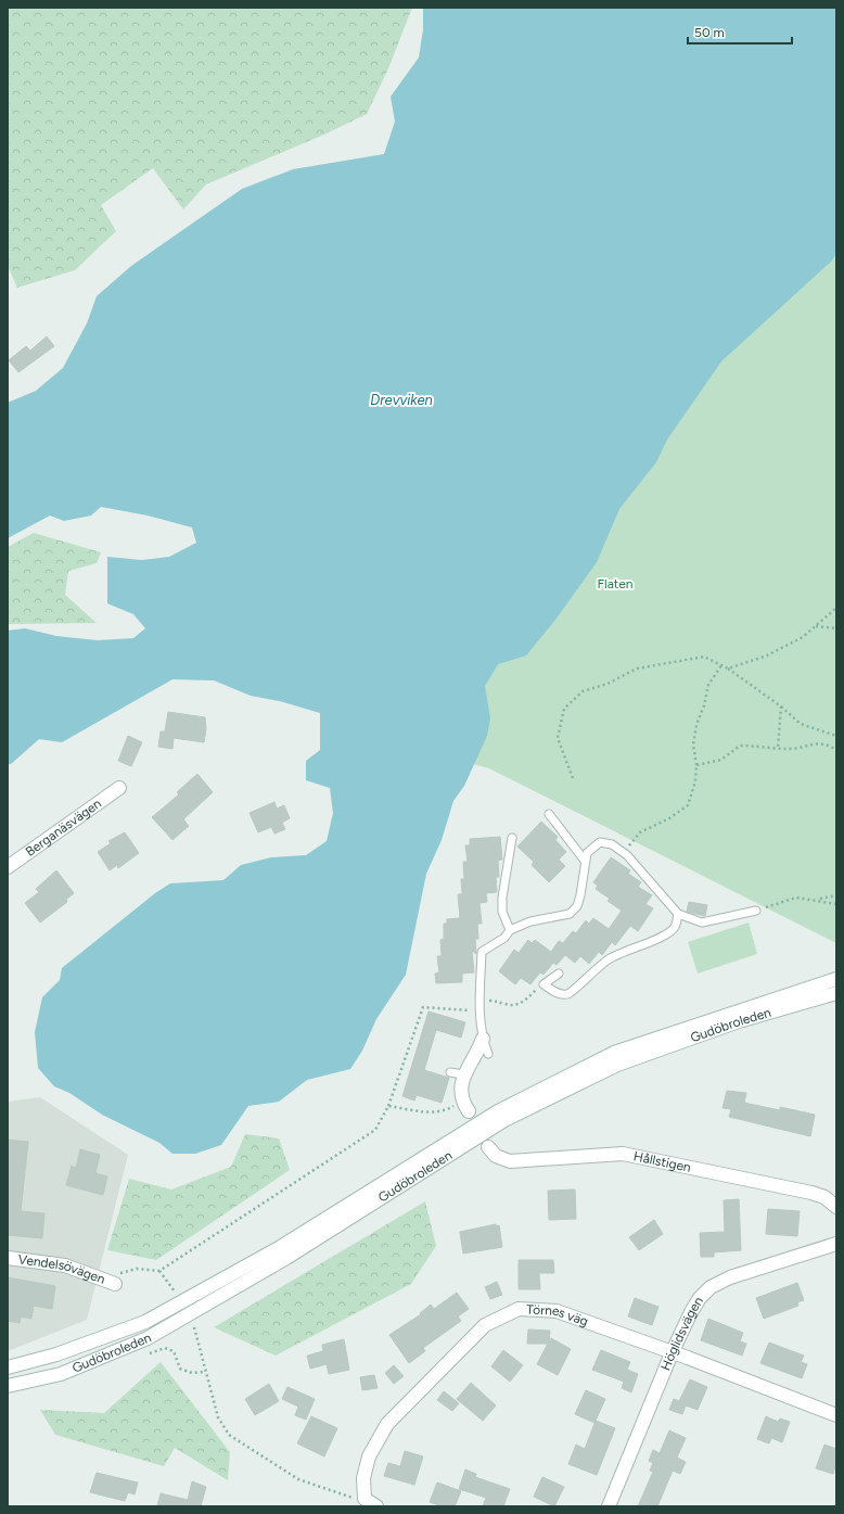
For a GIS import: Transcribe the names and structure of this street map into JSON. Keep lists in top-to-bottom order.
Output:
{
  "streets": {
    "main road": [
      "Berganäsvägen",
      "Gudöbroleden",
      "Hållstigen",
      "Vendelsövägen",
      "Törnes väg",
      "Höglidsvägen"
    ]
  },
  "crossings": [
    ["Törnes väg", "Höglidsvägen"]
  ],
  "water": ["Drevviken"],
  "parks": ["Flaten"],
  "scale_bar": "50 m"
}
